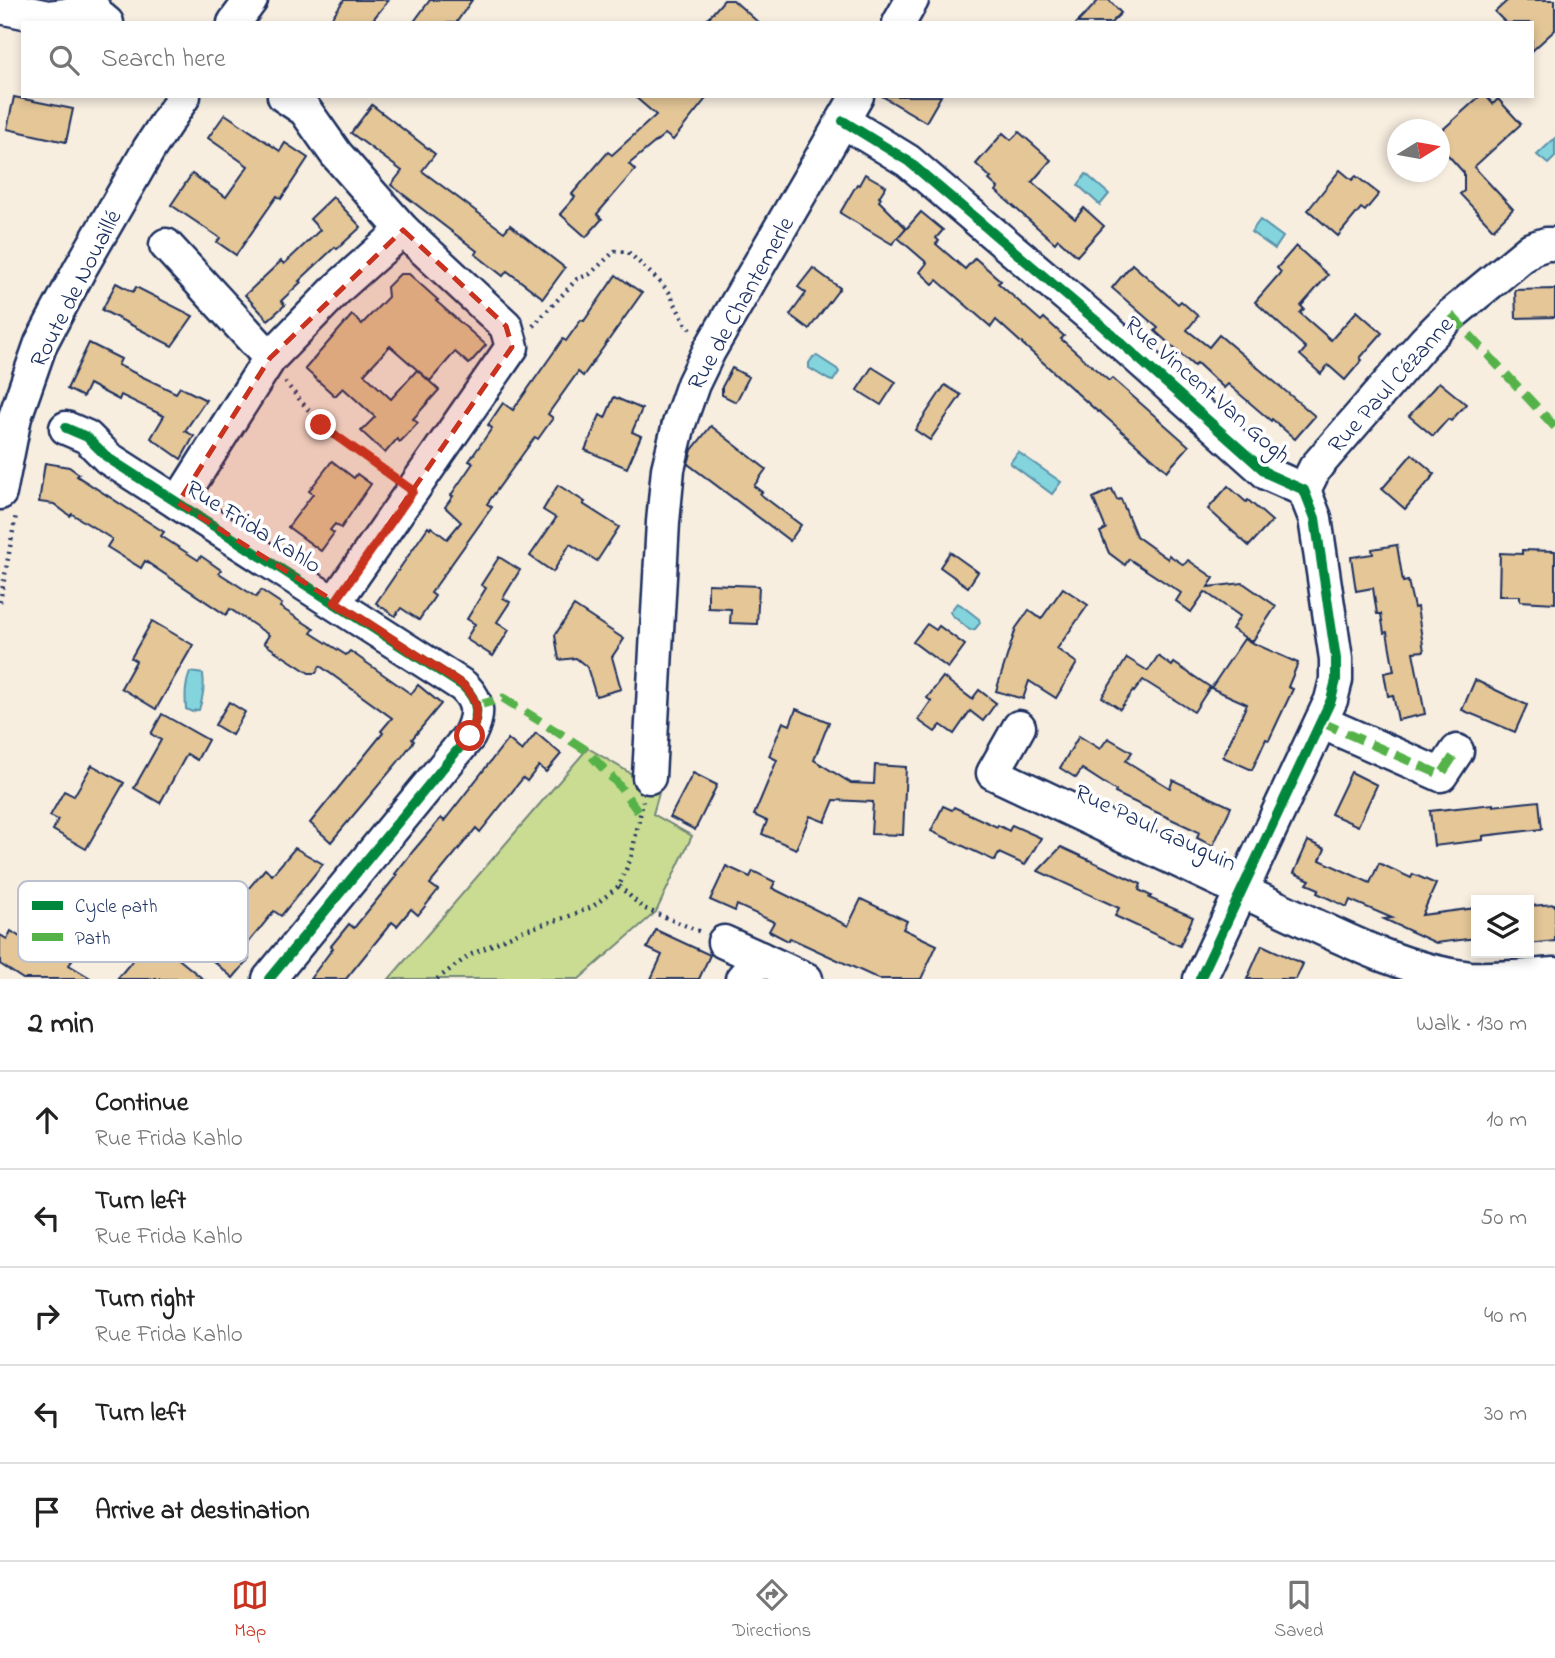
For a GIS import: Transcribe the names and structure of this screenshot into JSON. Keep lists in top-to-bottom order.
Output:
{
  "streets": {
    "street": [
      "Route de Nouaillé",
      "Rue de Chantemerle",
      "Rue Paul Cézanne",
      "Rue Vincent Van Gogh",
      "Rue Frida Kahlo",
      "Rue Paul Gauguin"
    ]
  },
  "crossings": [
    ["Rue de Chantemerle", "Rue Vincent Van Gogh"],
    ["Rue Paul Cézanne", "Rue Vincent Van Gogh"],
    ["Rue Vincent Van Gogh", "Rue Paul Gauguin"]
  ],
  "legend": ["Cycle path", "Path"],
  "north": "right",
  "page": {
    "search": "Search here",
    "heading": ["2 min", "Walk · 130 m"],
    "list": [
      ["Continue", "Rue Frida Kahlo", "10 m"],
      ["Turn left", "Rue Frida Kahlo", "50 m"],
      ["Turn right", "Rue Frida Kahlo", "40 m"],
      ["Turn left", "30 m"],
      "Arrive at destination"
    ],
    "nav": ["Map", "Directions", "Saved"]
  }
}
